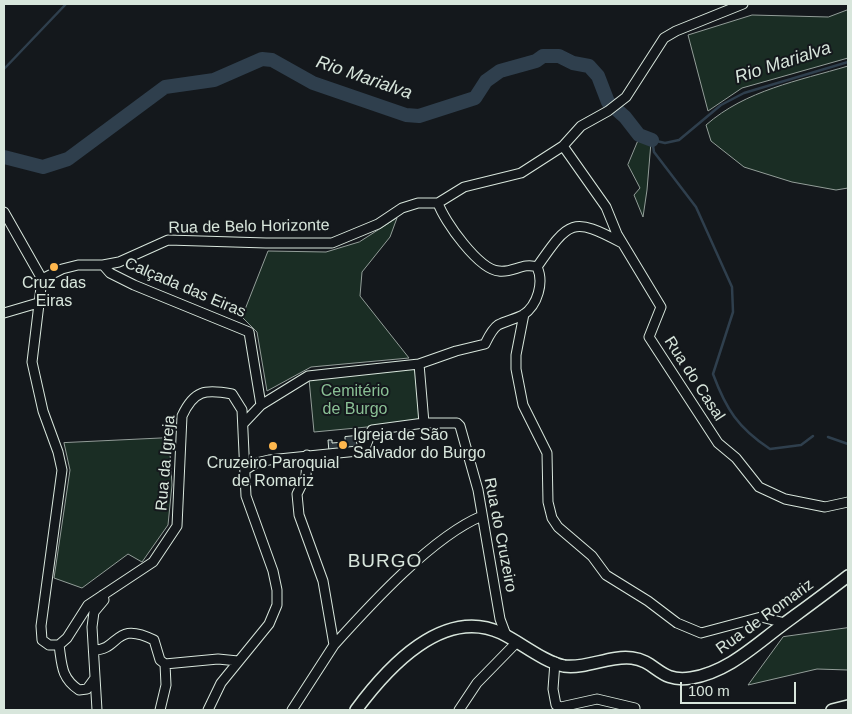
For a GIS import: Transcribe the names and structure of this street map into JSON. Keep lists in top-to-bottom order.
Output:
{
  "streets": {
    "main road": ["Rua de Romariz"],
    "street": [
      "Rua de Belo Horizonte",
      "Calçada das Eiras",
      "Rua do Casal",
      "Rua da Igreja",
      "Rua do Cruzeiro"
    ]
  },
  "crossings": [
    ["Rua de Belo Horizonte", "Calçada das Eiras"],
    ["Rua de Belo Horizonte", "Rua do Casal"],
    ["Rua do Cruzeiro", "Rua de Romariz"]
  ],
  "districts": ["BURGO"],
  "water": ["Rio Marialva"],
  "parks": ["Cemitério de Burgo"],
  "places": ["Cruz das Eiras", "Igreja de São Salvador do Burgo", "Cruzeiro Paroquial de Romariz"],
  "scale_bar": "100 m"
}
